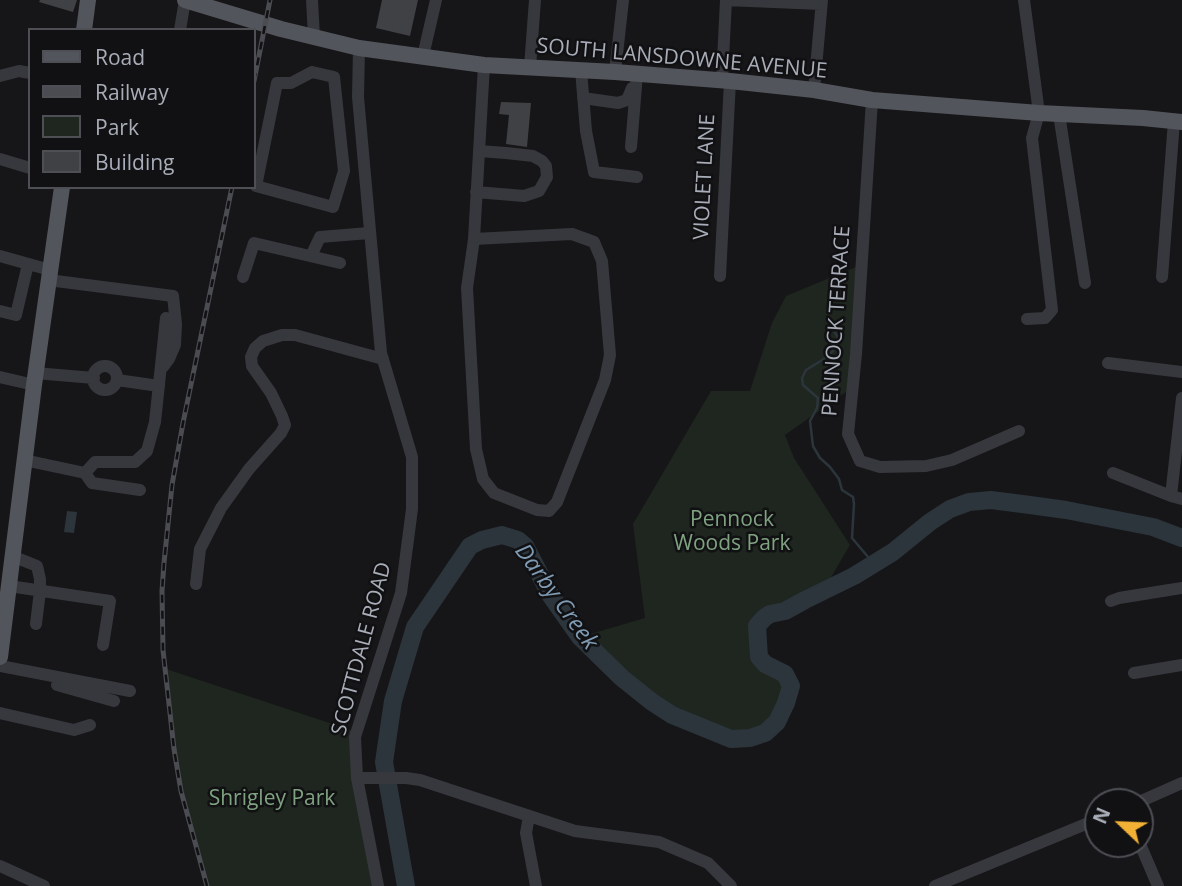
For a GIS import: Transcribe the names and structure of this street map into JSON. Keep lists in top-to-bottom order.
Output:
{
  "streets": {
    "main road": ["SOUTH LANSDOWNE AVENUE"],
    "street": ["VIOLET LANE", "PENNOCK TERRACE", "SCOTTDALE ROAD"]
  },
  "crossings": [
    ["SOUTH LANSDOWNE AVENUE", "VIOLET LANE"],
    ["SOUTH LANSDOWNE AVENUE", "PENNOCK TERRACE"],
    ["SOUTH LANSDOWNE AVENUE", "SCOTTDALE ROAD"]
  ],
  "water": ["Darby Creek"],
  "parks": ["Pennock Woods Park", "Shrigley Park"],
  "legend": [
    "Road",
    "Railway",
    "Park",
    "Building"
  ],
  "north": "top left"
}
